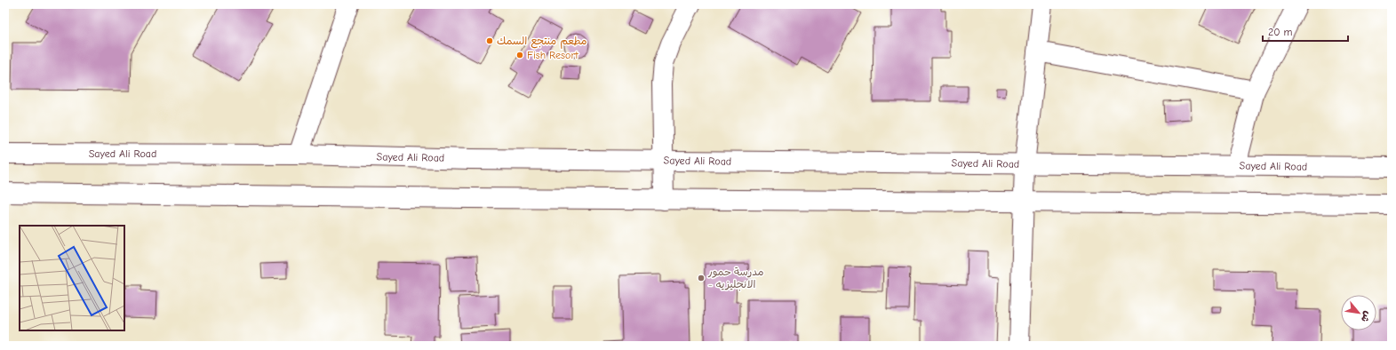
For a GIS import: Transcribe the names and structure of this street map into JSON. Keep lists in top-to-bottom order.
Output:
{
  "streets": {
    "main road": ["Sayed Ali Road"]
  },
  "places": ["مطعم منتجع السمك", "Fish Resort", "مدرسة حمور - الانجليزيه"],
  "scale_bar": "20 m",
  "north": "bottom right"
}
